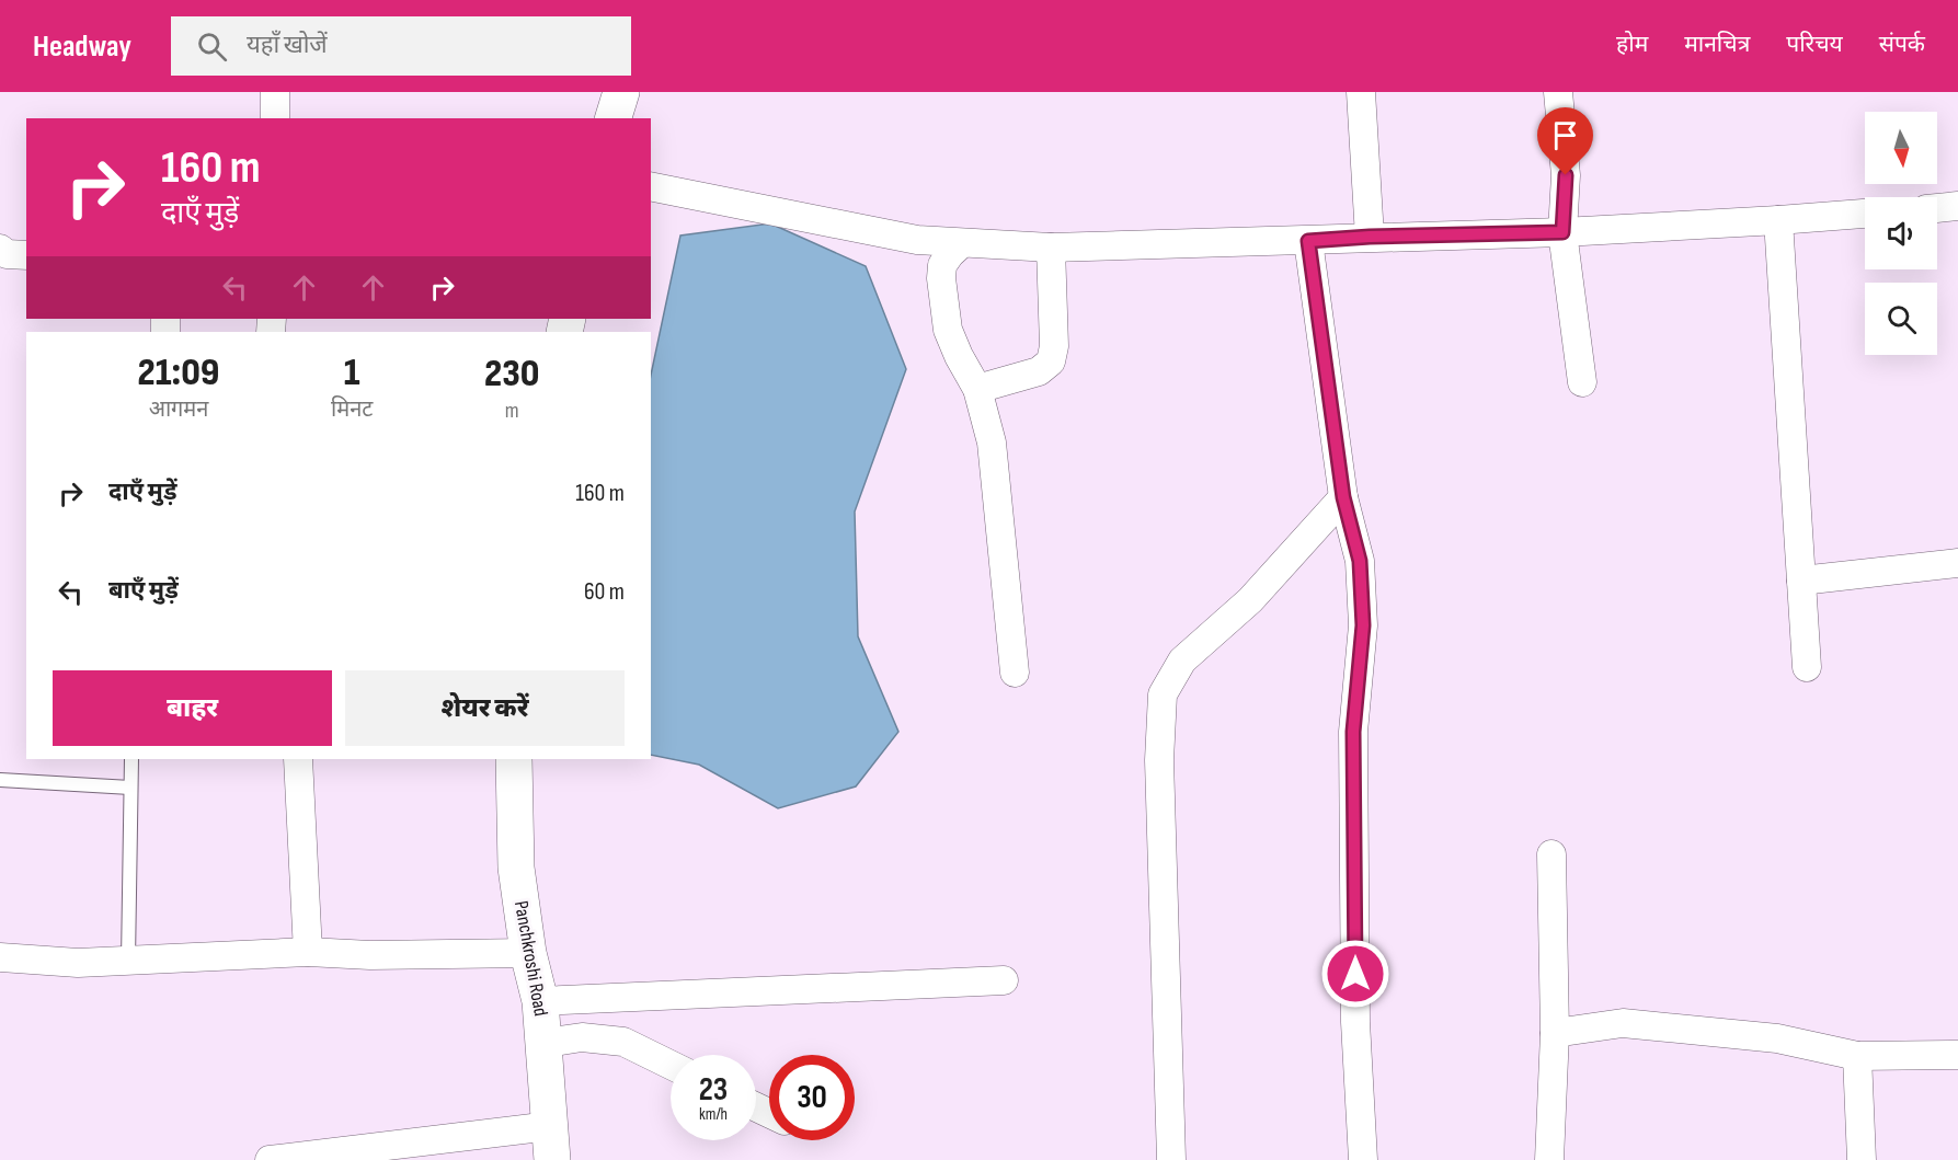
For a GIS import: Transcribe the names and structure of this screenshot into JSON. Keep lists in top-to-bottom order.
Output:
{
  "streets": {
    "street": ["Panchkroshi Road"]
  },
  "north": "bottom",
  "page": {
    "header": "Headway",
    "search": "यहाँ खोजें",
    "nav": [
      "होम",
      "मानचित्र",
      "परिचय",
      "संपर्क"
    ],
    "turn": ["160 m", "दाएँ मुड़ें"],
    "eta": [
      "21:09",
      "आगमन",
      "1",
      "मिनट",
      "230",
      "m"
    ],
    "list": [
      {
        "name": "दाएँ मुड़ें",
        "value": "160 m"
      },
      {
        "name": "बाएँ मुड़ें",
        "value": "60 m"
      }
    ],
    "buttons": ["बाहर", "शेयर करें"],
    "speed": "23 km/h",
    "limit": "30"
  }
}
